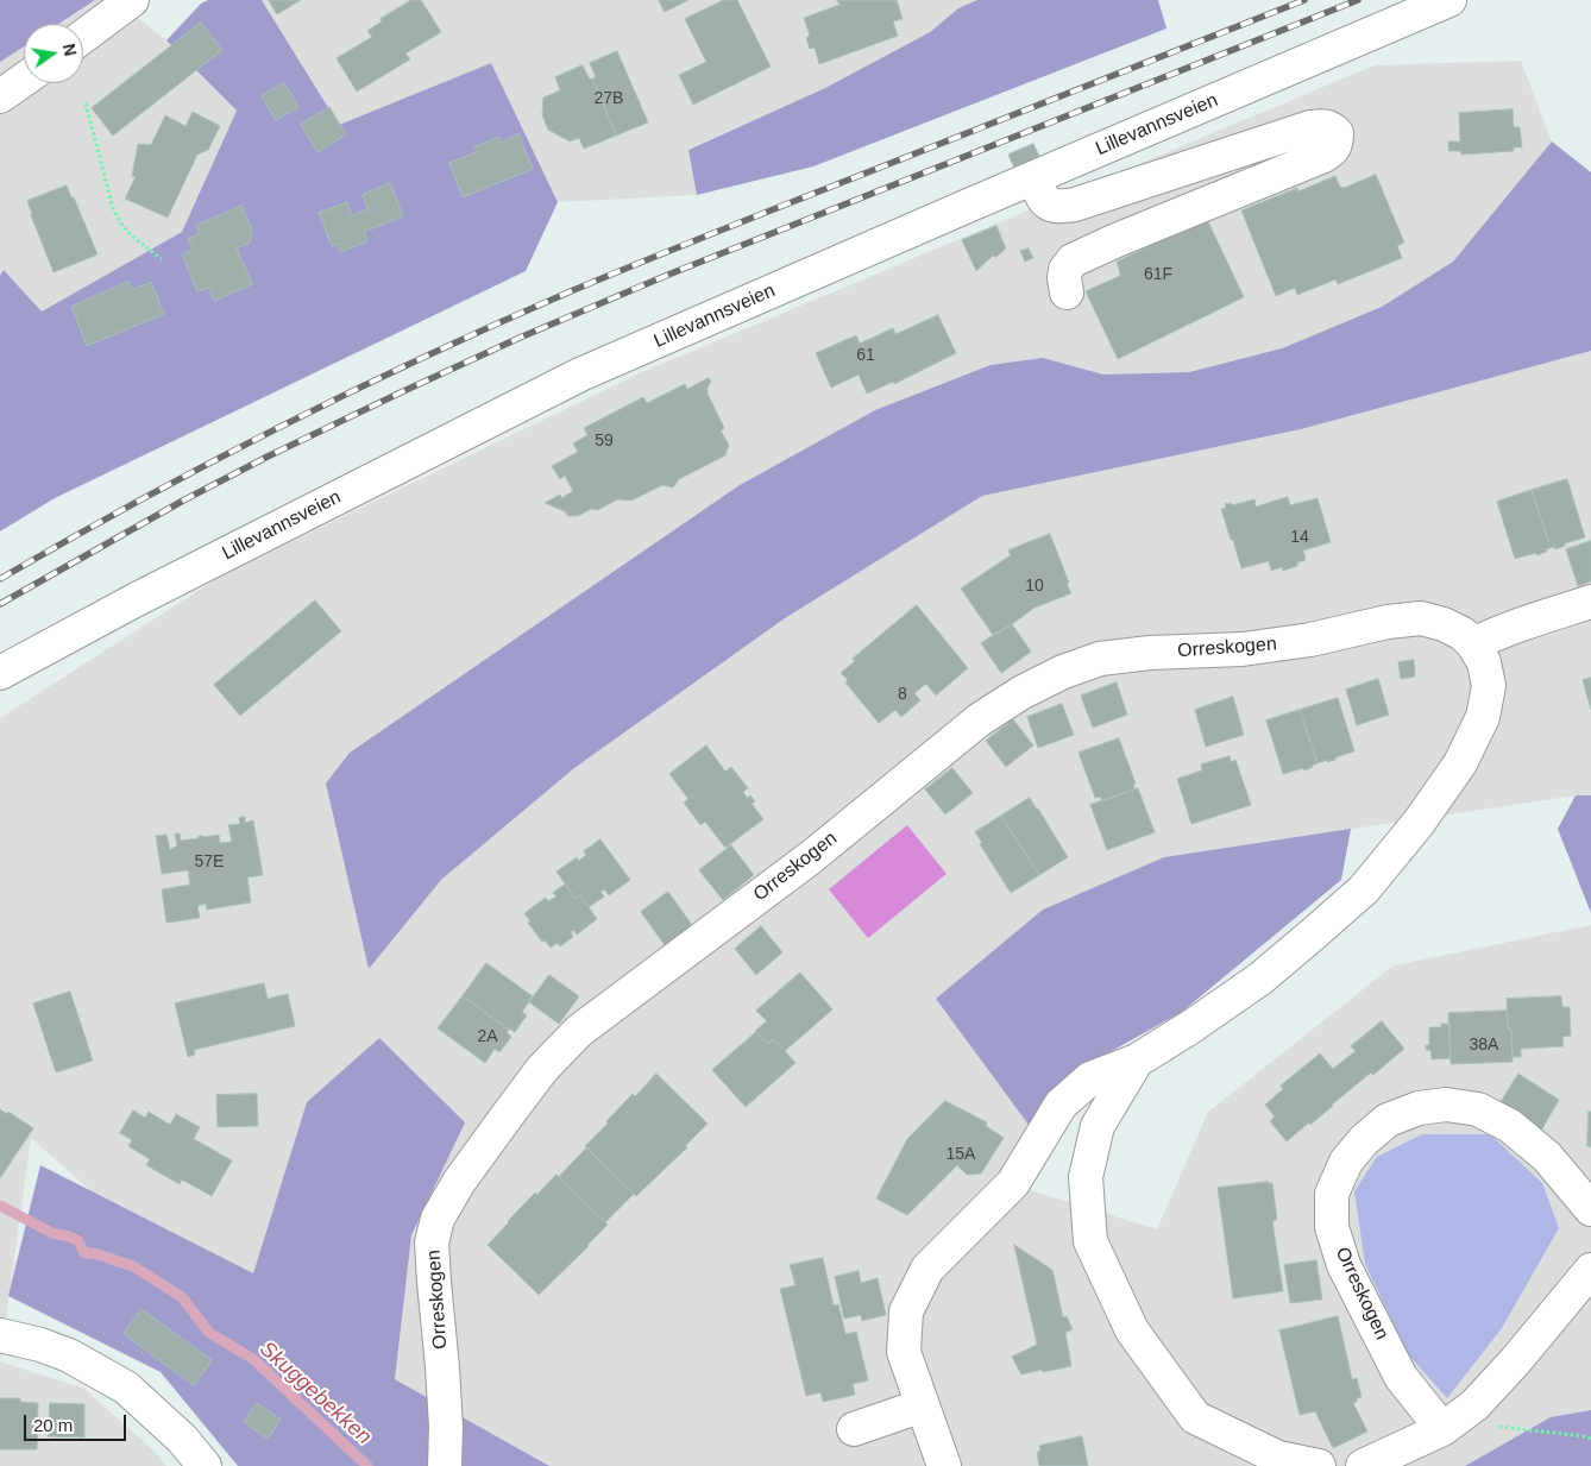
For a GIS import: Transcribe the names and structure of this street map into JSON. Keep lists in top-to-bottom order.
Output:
{
  "streets": {
    "street": ["Lillevannsveien", "Orreskogen"]
  },
  "water": ["Skuggebekken"],
  "house_numbers": [
    "27B",
    "61F",
    "61",
    "59",
    "14",
    "10",
    "8",
    "57E",
    "2A",
    "38A",
    "15A"
  ],
  "scale_bar": "20 m",
  "north": "right"
}
